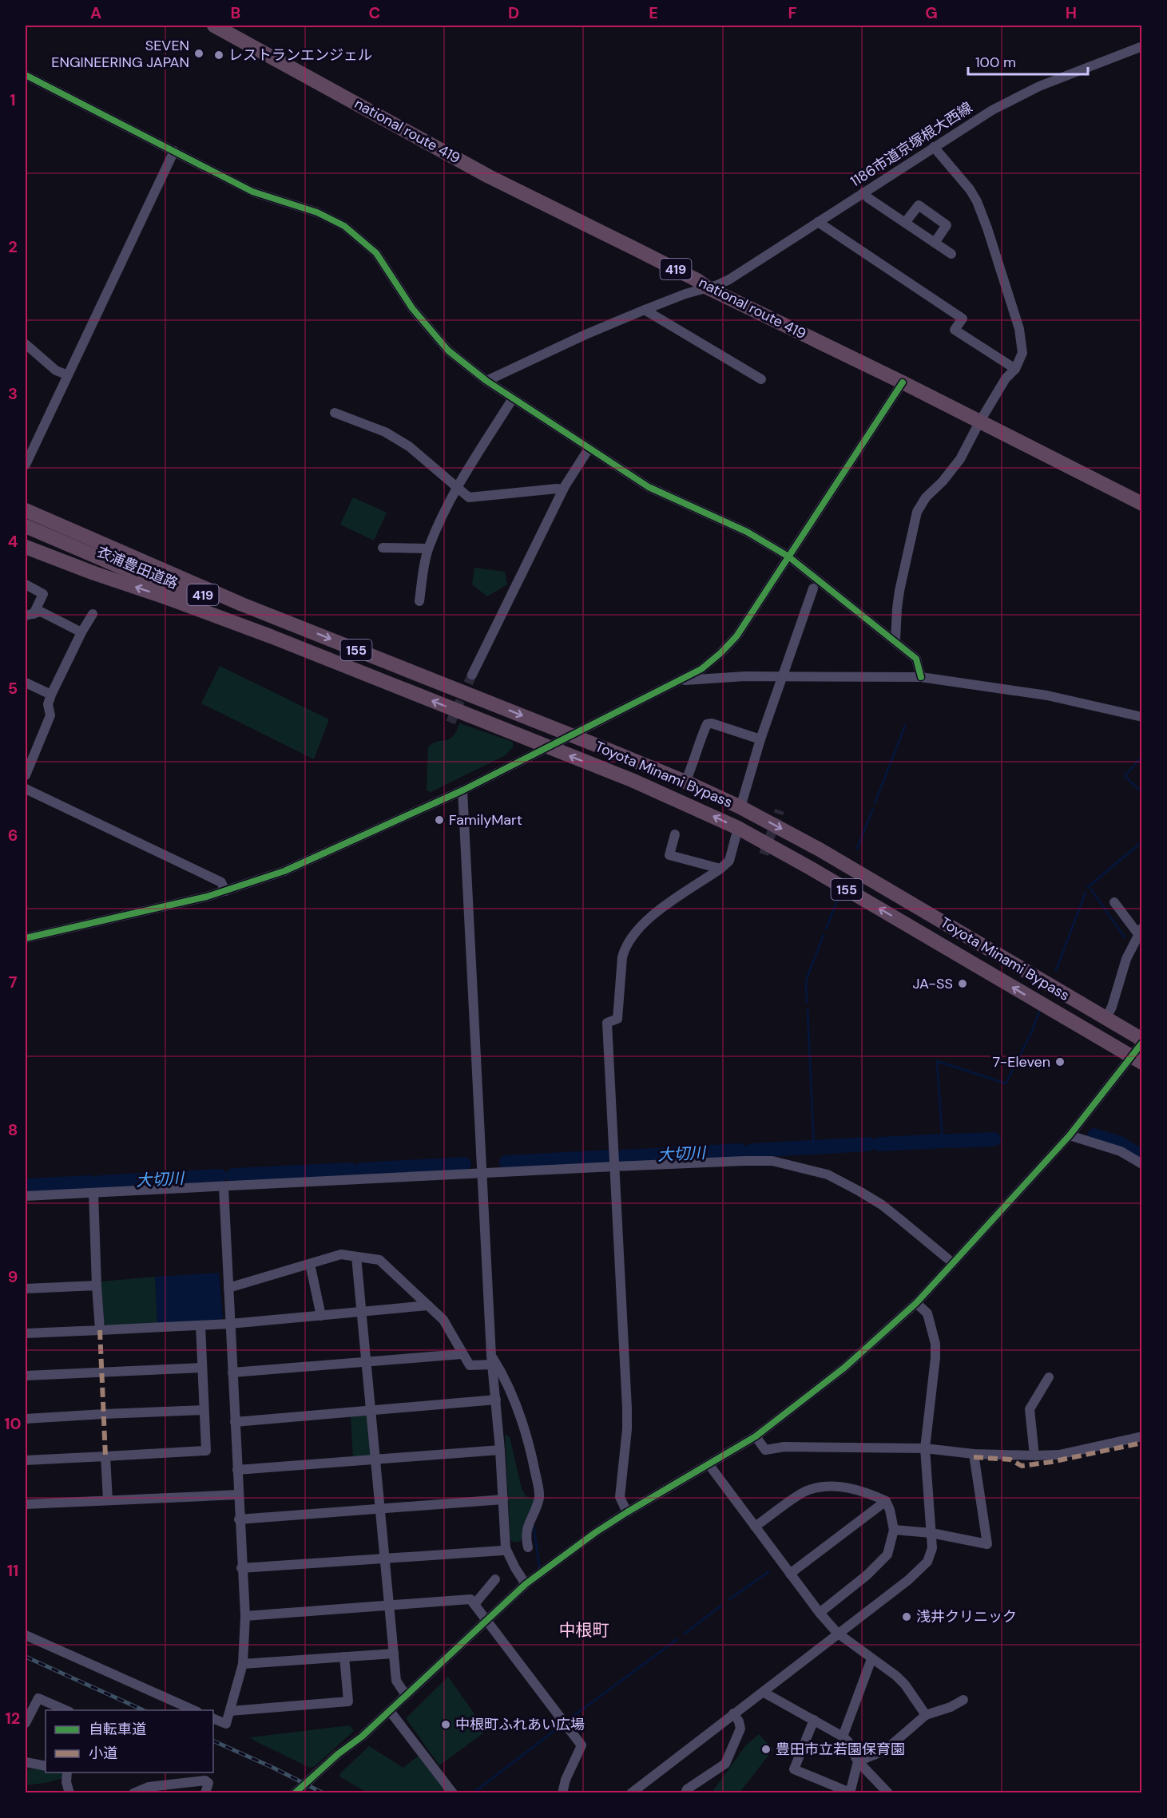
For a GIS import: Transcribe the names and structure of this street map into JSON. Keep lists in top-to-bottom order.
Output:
{
  "streets": {
    "highway": [
      "national route 419",
      "419",
      "衣浦豊田道路",
      "155",
      "Toyota Minami Bypass"
    ],
    "street": ["1186市道京塚根大西線"]
  },
  "crossings": [
    ["national route 419", "1186市道京塚根大西線"],
    ["衣浦豊田道路", "Toyota Minami Bypass"],
    ["155", "Toyota Minami Bypass"]
  ],
  "districts": ["中根町"],
  "water": ["大切川"],
  "places": [
    "SEVEN ENGINEERING JAPAN",
    "レストランエンジェル",
    "FamilyMart",
    "JA-SS",
    "7-Eleven",
    "浅井クリニック",
    "中根町ふれあい広場",
    "豊田市立若園保育園"
  ],
  "legend": ["自転車道", "小道"],
  "scale_bar": "100 m",
  "grid": {
    "columns": [
      "A",
      "B",
      "C",
      "D",
      "E",
      "F",
      "G",
      "H"
    ],
    "rows": [
      "1",
      "2",
      "3",
      "4",
      "5",
      "6",
      "7",
      "8",
      "9",
      "10",
      "11",
      "12"
    ]
  }
}
